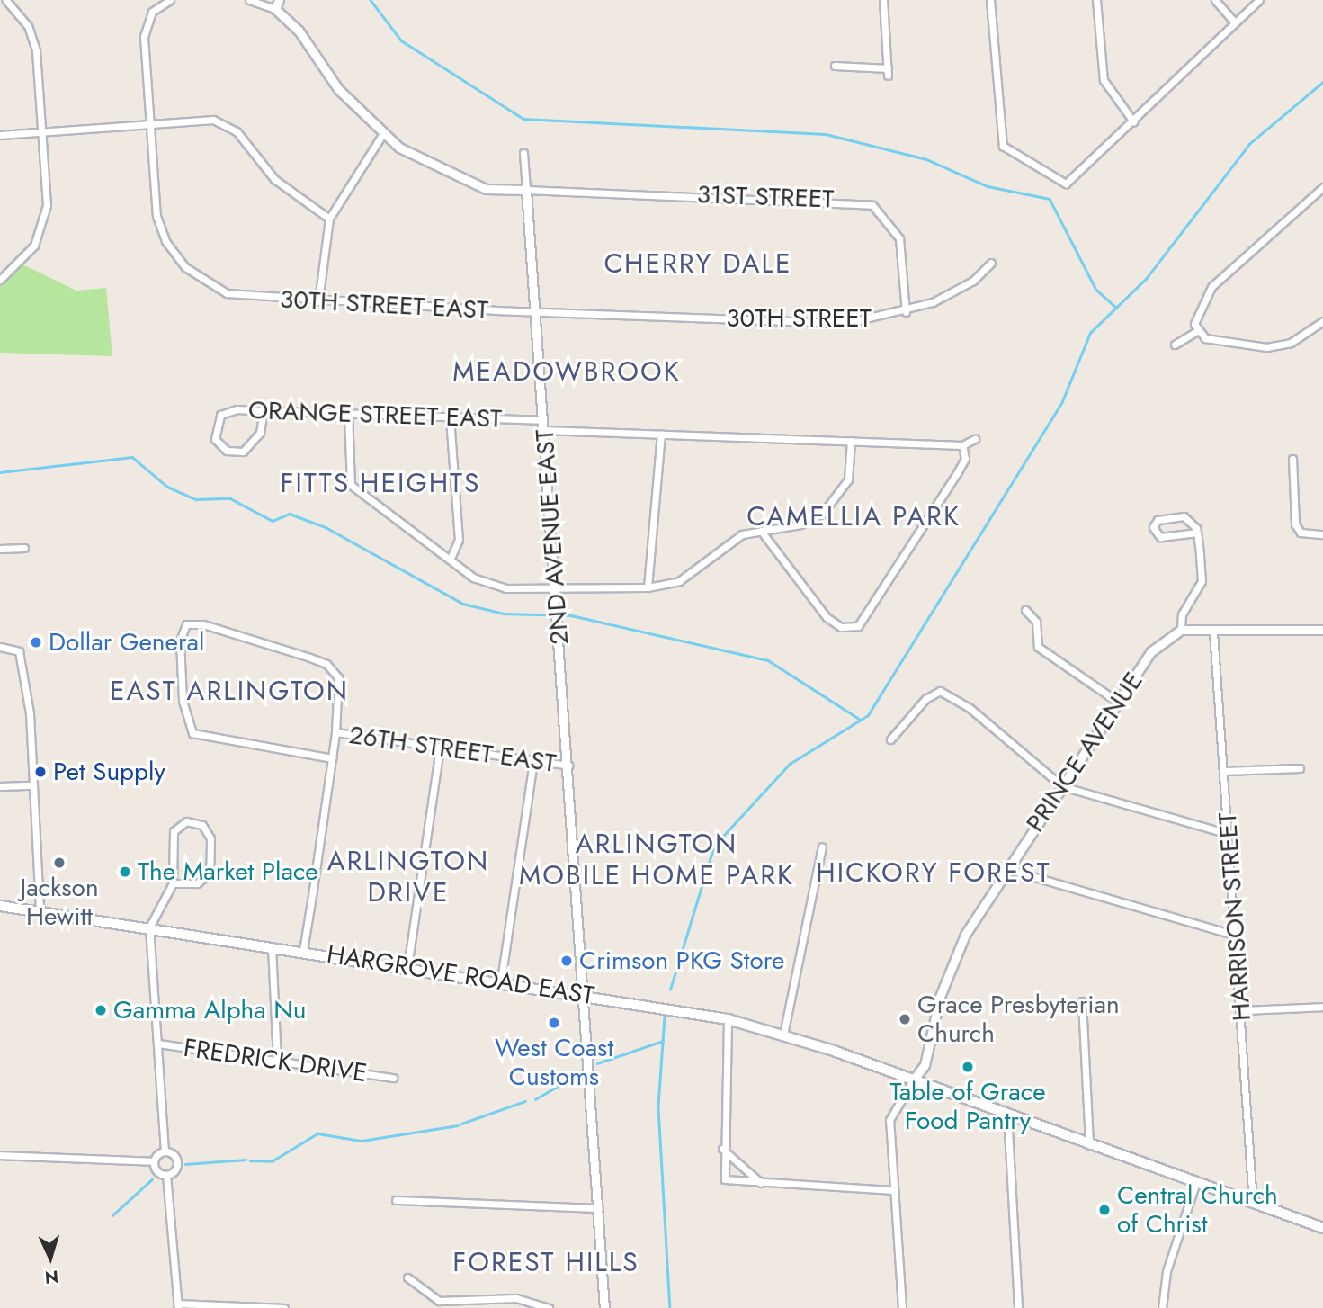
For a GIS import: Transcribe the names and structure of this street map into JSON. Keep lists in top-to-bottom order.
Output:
{
  "streets": {
    "main road": ["HARGROVE ROAD EAST"],
    "street": [
      "31ST STREET",
      "30TH STREET EAST",
      "30TH STREET",
      "ORANGE STREET EAST",
      "2ND AVENUE EAST",
      "26TH STREET EAST",
      "PRINCE AVENUE",
      "HARRISON STREET",
      "FREDRICK DRIVE"
    ]
  },
  "crossings": [
    ["31ST STREET", "30TH STREET"],
    ["31ST STREET", "2ND AVENUE EAST"],
    ["30TH STREET EAST", "30TH STREET"],
    ["30TH STREET EAST", "2ND AVENUE EAST"],
    ["ORANGE STREET EAST", "2ND AVENUE EAST"],
    ["2ND AVENUE EAST", "26TH STREET EAST"],
    ["2ND AVENUE EAST", "HARGROVE ROAD EAST"],
    ["PRINCE AVENUE", "HARGROVE ROAD EAST"],
    ["HARRISON STREET", "HARGROVE ROAD EAST"]
  ],
  "districts": [
    "CHERRY DALE",
    "MEADOWBROOK",
    "FITTS HEIGHTS",
    "CAMELLIA PARK",
    "EAST ARLINGTON",
    "ARLINGTON MOBILE HOME PARK",
    "ARLINGTON DRIVE",
    "HICKORY FOREST",
    "FOREST HILLS"
  ],
  "places": [
    "Dollar General",
    "Pet Supply",
    "Jackson Hewitt",
    "The Market Place",
    "Crimson PKG Store",
    "Gamma Alpha Nu",
    "Grace Presbyterian Church",
    "West Coast Customs",
    "Table of Grace Food Pantry",
    "Central Church of Christ"
  ],
  "north": "bottom"
}
